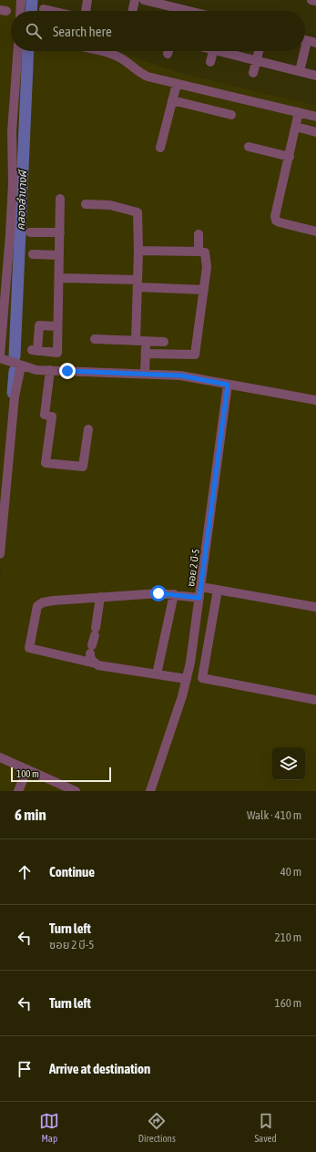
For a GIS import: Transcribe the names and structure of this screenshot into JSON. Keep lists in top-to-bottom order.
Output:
{
  "streets": {
    "street": ["ซอย 2 บี-5"]
  },
  "water": ["คลองลำบางผี"],
  "scale_bar": "100 m",
  "page": {
    "search": "Search here",
    "scale": "100 m",
    "heading": ["6 min", "Walk · 410 m"],
    "list": [
      ["Continue", "40 m"],
      ["Turn left", "ซอย 2 บี-5", "210 m"],
      ["Turn left", "160 m"],
      "Arrive at destination"
    ],
    "nav": ["Map", "Directions", "Saved"]
  }
}
